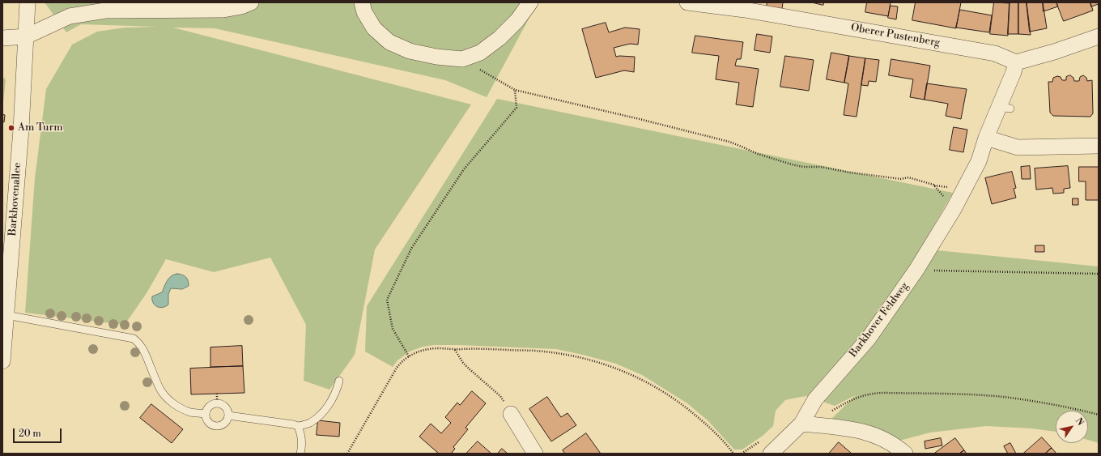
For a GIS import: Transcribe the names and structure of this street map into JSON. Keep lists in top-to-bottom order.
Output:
{
  "streets": {
    "street": ["Oberer Pustenberg", "Barkhovenallee", "Barkhover Feldweg"]
  },
  "crossings": [
    ["Oberer Pustenberg", "Barkhover Feldweg"]
  ],
  "places": ["Am Turm"],
  "scale_bar": "20 m",
  "north": "top right"
}
